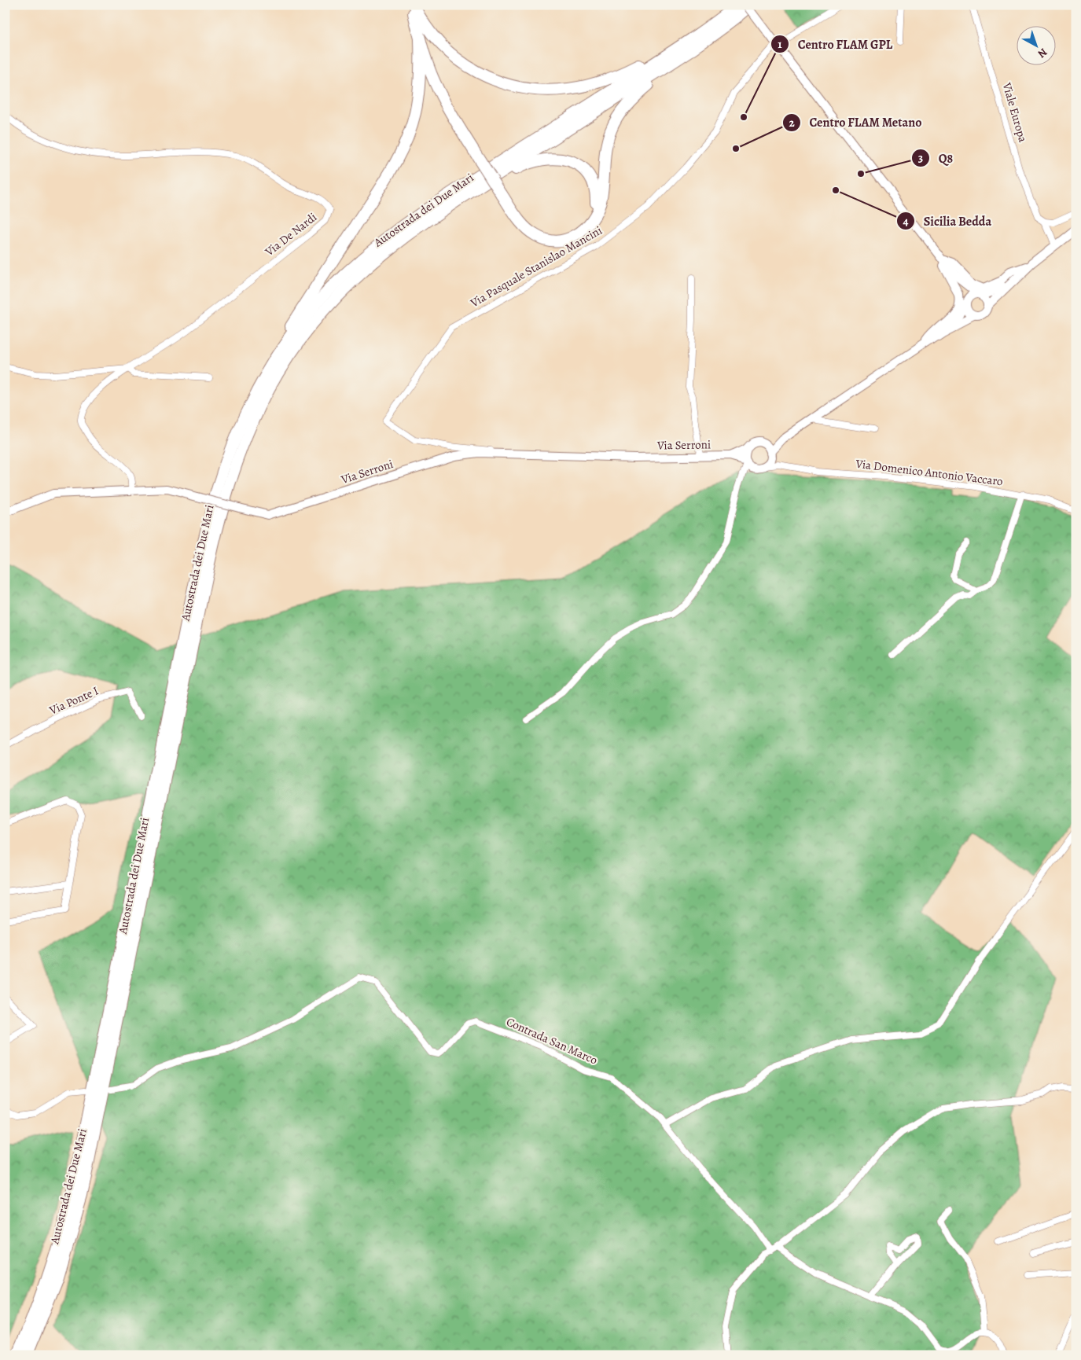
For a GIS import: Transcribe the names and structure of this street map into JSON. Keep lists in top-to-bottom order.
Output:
{
  "streets": {
    "highway": ["Autostrada dei Due Mari"],
    "main road": ["Via Serroni"],
    "street": [
      "Viale Europa",
      "Via De Nardi",
      "Via Pasquale Stanislao Mancini",
      "Via Domenico Antonio Vaccaro",
      "Via Ponte I",
      "Contrada San Marco"
    ]
  },
  "crossings": [
    ["Via De Nardi", "Via Serroni"],
    ["Via Pasquale Stanislao Mancini", "Via Serroni"],
    ["Via Serroni", "Via Domenico Antonio Vaccaro"]
  ],
  "places": [
    "Centro FLAM GPL",
    "Centro FLAM Metano",
    "Q8",
    "Sicilia Bedda"
  ],
  "north": "bottom right"
}
